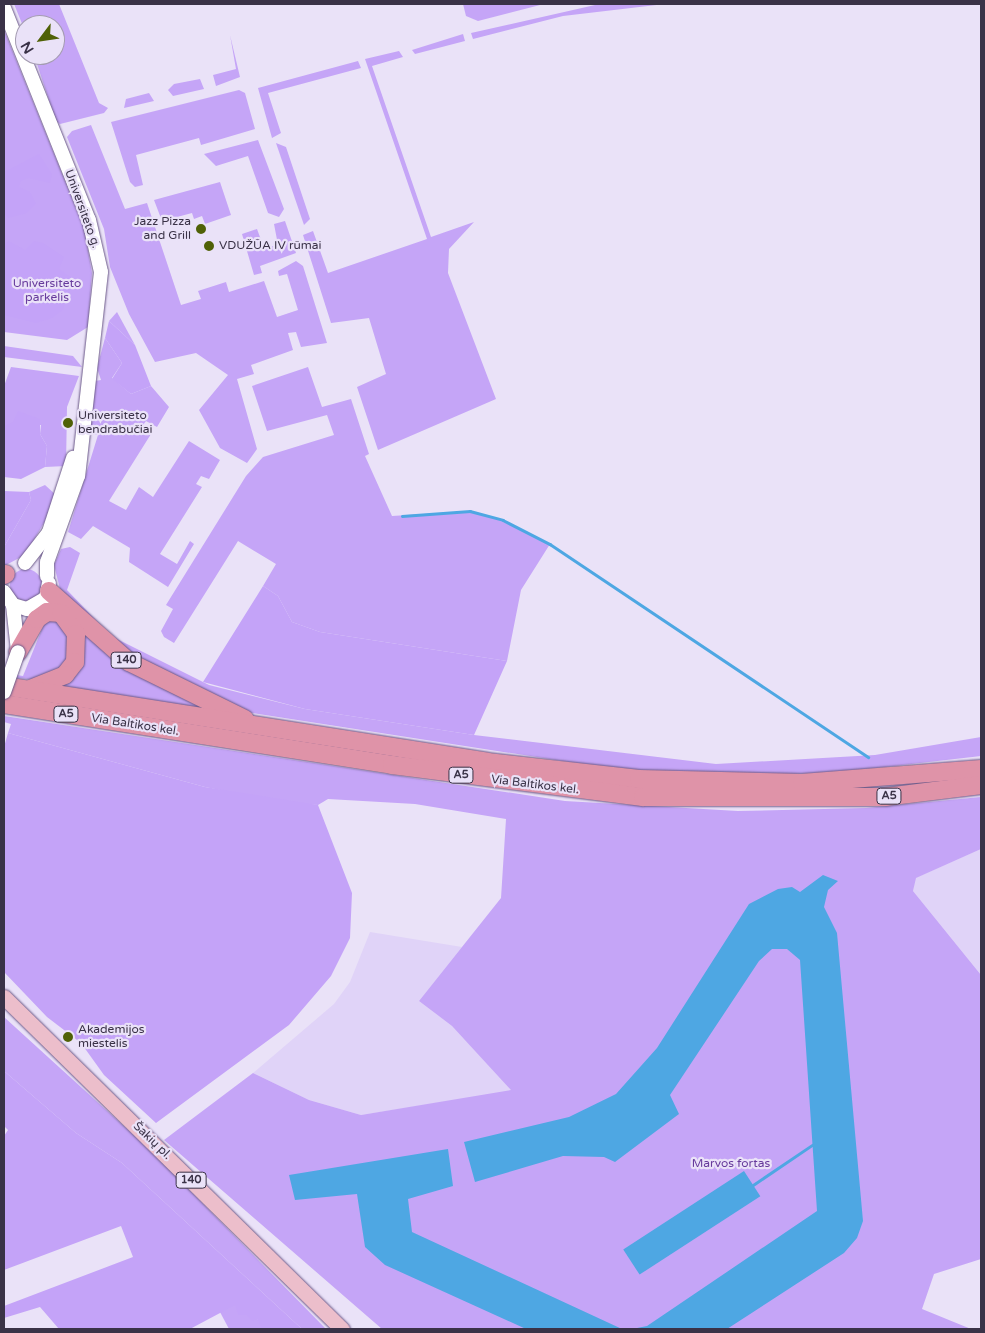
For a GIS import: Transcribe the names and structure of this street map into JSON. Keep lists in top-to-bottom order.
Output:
{
  "streets": {
    "highway": ["140", "A5", "Via Baltikos kel."],
    "main road": ["Universiteto g.", "Šakių pl."]
  },
  "crossings": [
    ["Universiteto g.", "140"],
    ["140", "Via Baltikos kel."]
  ],
  "parks": ["Universiteto parkelis", "Marvos fortas"],
  "places": [
    "Jazz Pizza and Grill",
    "VDUŽŪA IV rūmai",
    "Universiteto bendrabučiai",
    "Akademijos miestelis"
  ],
  "north": "bottom left"
}
